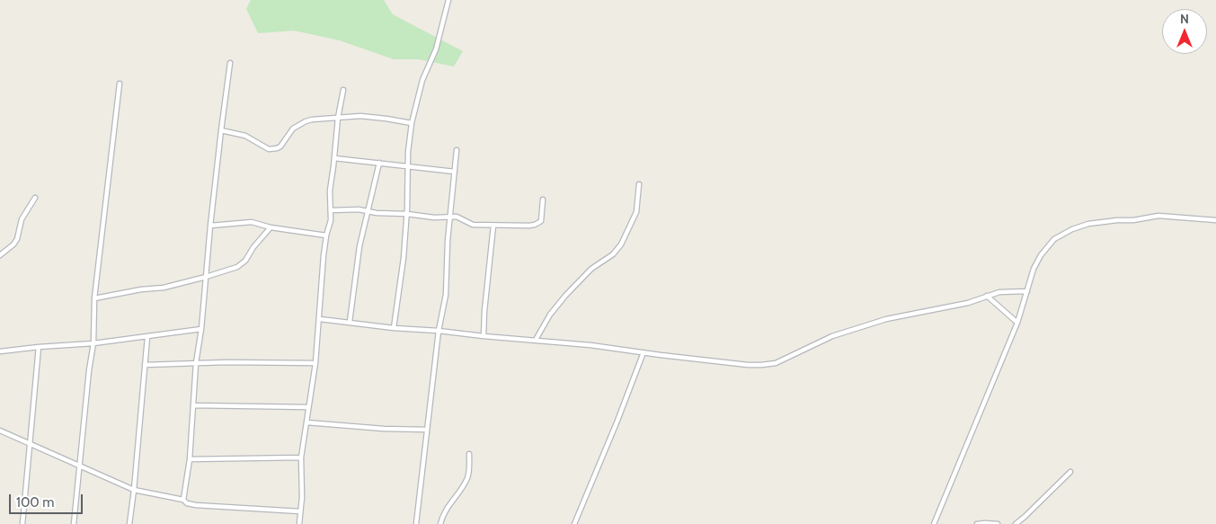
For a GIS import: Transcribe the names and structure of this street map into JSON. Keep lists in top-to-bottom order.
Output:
{
  "scale_bar": "100 m",
  "north": "top"
}
